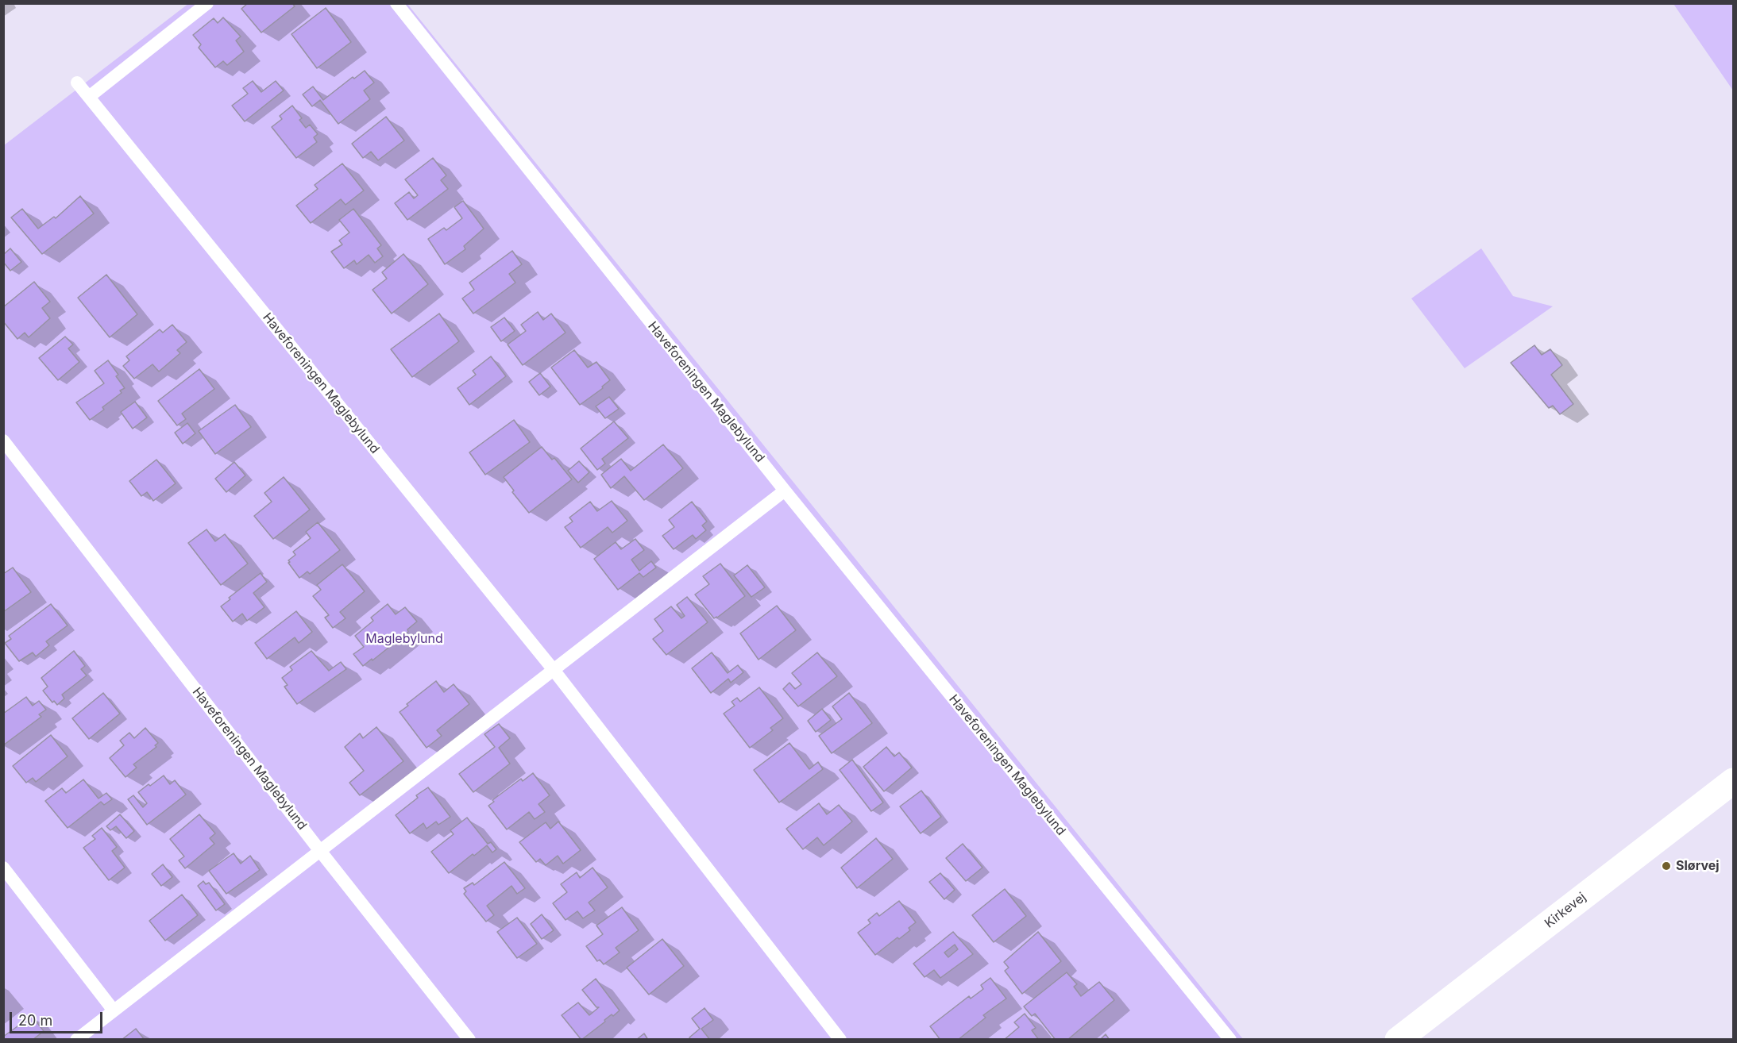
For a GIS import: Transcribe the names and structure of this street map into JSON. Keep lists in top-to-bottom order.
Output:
{
  "streets": {
    "main road": ["Kirkevej"],
    "lane": ["Haveforeningen Maglebylund"]
  },
  "parks": ["Maglebylund"],
  "places": ["Slørvej"],
  "scale_bar": "20 m"
}
